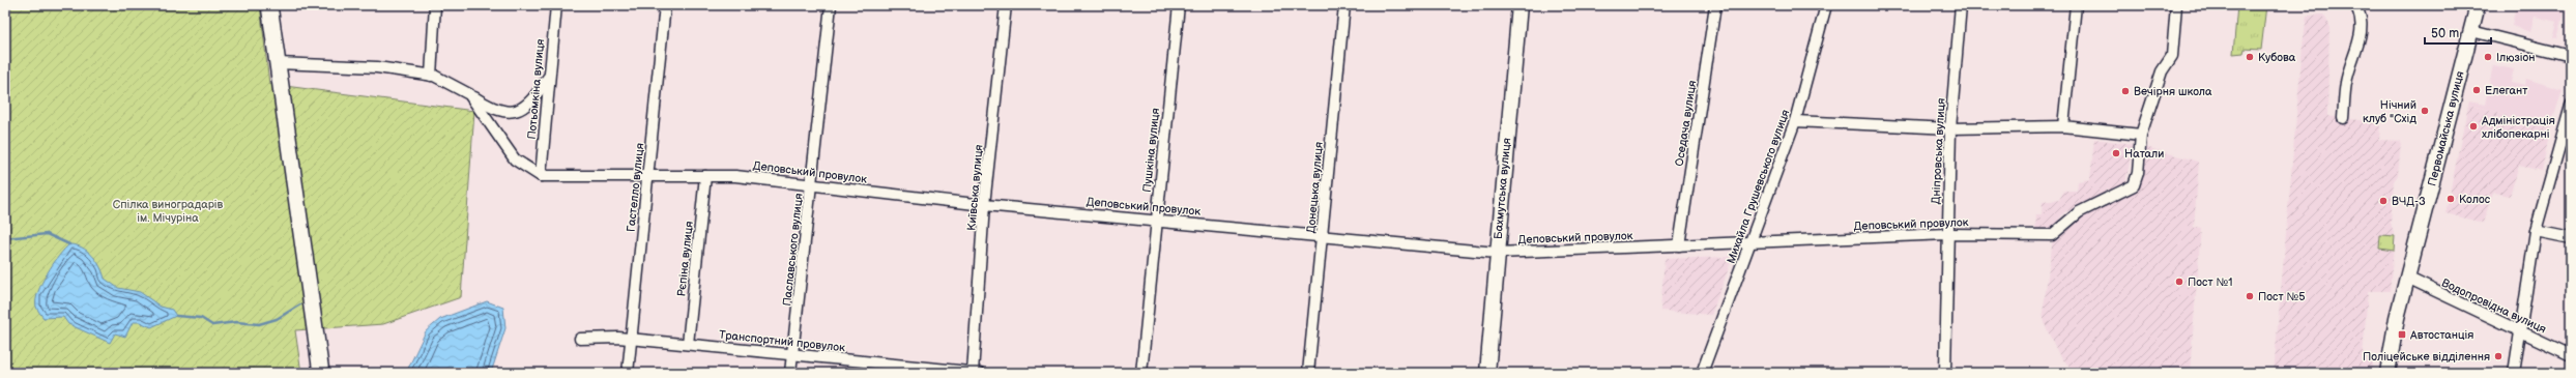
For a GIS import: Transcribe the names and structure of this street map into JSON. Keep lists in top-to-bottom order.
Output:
{
  "streets": {
    "street": [
      "Потьомкіна вулиця",
      "Оседача вулиця",
      "Первомайська вулиця",
      "Пушкіна вулиця",
      "Дніпровська вулиця",
      "Деповський провулок",
      "Михайла Грушевського вулиця",
      "Гастелло вулиця",
      "Київська вулиця",
      "Донецька вулиця",
      "Бахмутська вулиця",
      "Паславського вулиця",
      "Рєпіна вулиця",
      "Водопровідна вулиця",
      "Транспортний провулок"
    ]
  },
  "crossings": [
    ["Потьомкіна вулиця", "Деповський провулок"],
    ["Оседача вулиця", "Деповський провулок"],
    ["Первомайська вулиця", "Водопровідна вулиця"],
    ["Пушкіна вулиця", "Деповський провулок"],
    ["Дніпровська вулиця", "Деповський провулок"],
    ["Деповський провулок", "Михайла Грушевського вулиця"],
    ["Деповський провулок", "Гастелло вулиця"],
    ["Деповський провулок", "Київська вулиця"],
    ["Деповський провулок", "Донецька вулиця"],
    ["Деповський провулок", "Бахмутська вулиця"],
    ["Деповський провулок", "Паславського вулиця"],
    ["Деповський провулок", "Рєпіна вулиця"],
    ["Гастелло вулиця", "Транспортний провулок"],
    ["Київська вулиця", "Транспортний провулок"],
    ["Паславського вулиця", "Транспортний провулок"],
    ["Рєпіна вулиця", "Транспортний провулок"]
  ],
  "parks": ["Спілка виноградарів ім. Мічуріна"],
  "places": {
    "other": [
      "Кубова",
      "Ілюзіон",
      "Елегант",
      "Вечірня школа",
      "Нічний клуб \"Схід",
      "Адміністрація хлібопекарні",
      "Натали",
      "Колос",
      "ВЧД-3",
      "Пост №1",
      "Пост №5",
      "Поліцейське відділення"
    ],
    "transit": ["Автостанція"]
  },
  "scale_bar": "50 m"
}
